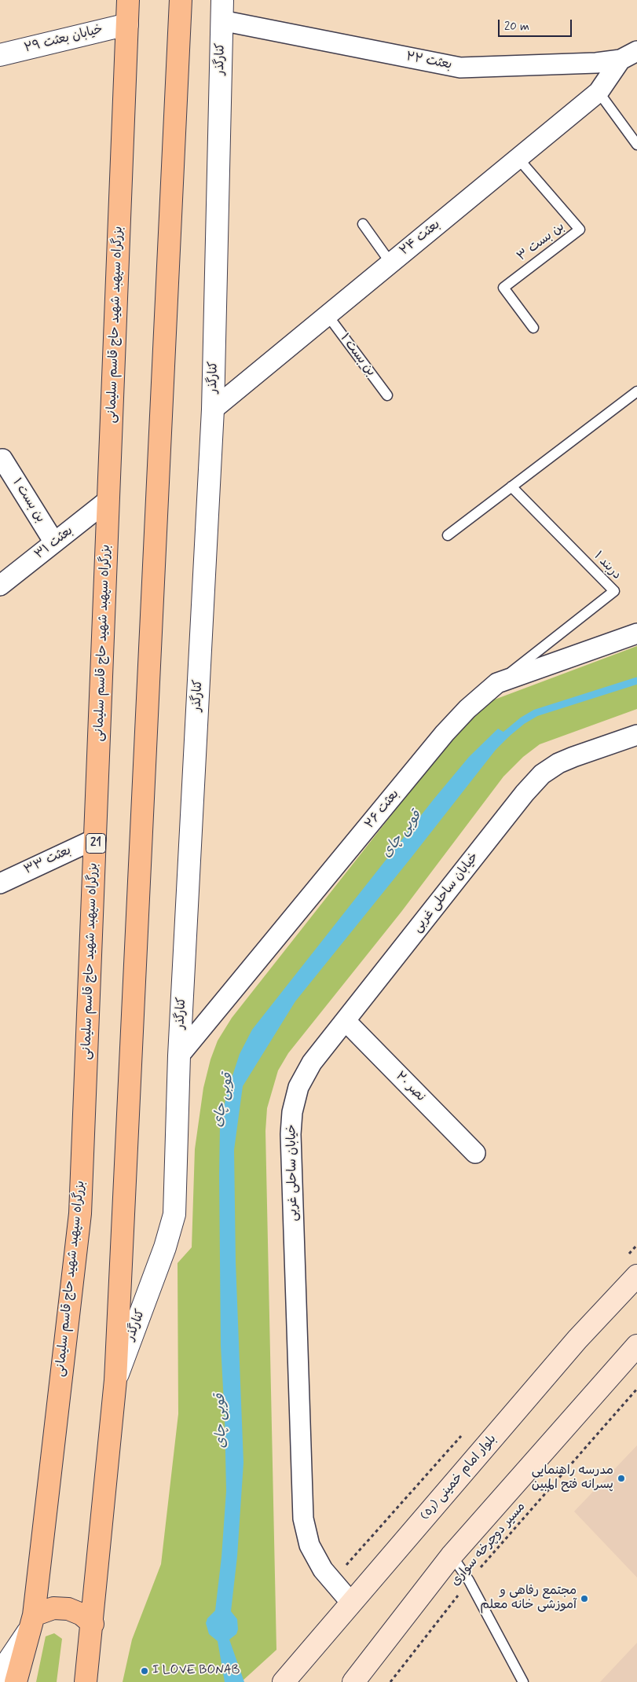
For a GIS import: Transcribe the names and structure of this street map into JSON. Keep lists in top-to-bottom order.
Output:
{
  "streets": {
    "highway": ["بزرگراه سپهبد شهید حاج قاسم سلیمانی", "21"],
    "main road": ["بلوار امام خمینی (ره)"],
    "street": [
      "خیابان بعثت ۲۹",
      "کنارگذر",
      "بعثت ۲۲",
      "بعثت ۲۴",
      "بن بست ۱",
      "بعثت ۳۱",
      "بعثت ۲۶",
      "بعثت ۳۳",
      "خیابان ساحلی غربی",
      "نصر ۲۰"
    ],
    "lane": ["بن بست ۳", "دربند ۱"],
    "path": ["مسیر دوچرخه سواری"]
  },
  "crossings": [
    ["خیابان بعثت ۲۹", "بزرگراه سپهبد شهید حاج قاسم سلیمانی"],
    ["کنارگذر", "بعثت ۲۲"],
    ["کنارگذر", "بعثت ۲۴"],
    ["کنارگذر", "بعثت ۲۶"],
    ["بعثت ۲۲", "بعثت ۲۴"],
    ["بعثت ۲۴", "بن بست ۳"],
    ["بعثت ۲۴", "بن بست ۱"],
    ["بزرگراه سپهبد شهید حاج قاسم سلیمانی", "بعثت ۳۱"],
    ["بزرگراه سپهبد شهید حاج قاسم سلیمانی", "بعثت ۳۳"],
    ["بن بست ۱", "بعثت ۳۱"],
    ["دربند ۱", "بعثت ۲۶"],
    ["خیابان ساحلی غربی", "نصر ۲۰"],
    ["خیابان ساحلی غربی", "بلوار امام خمینی (ره)"]
  ],
  "water": ["قوبی چای"],
  "places": ["مدرسه راهنمایی پسرانه فتح المبین", "مجتمع رفاهی و آموزشی خانه معلم", "I LOVE BONAB"],
  "scale_bar": "20 m"
}
